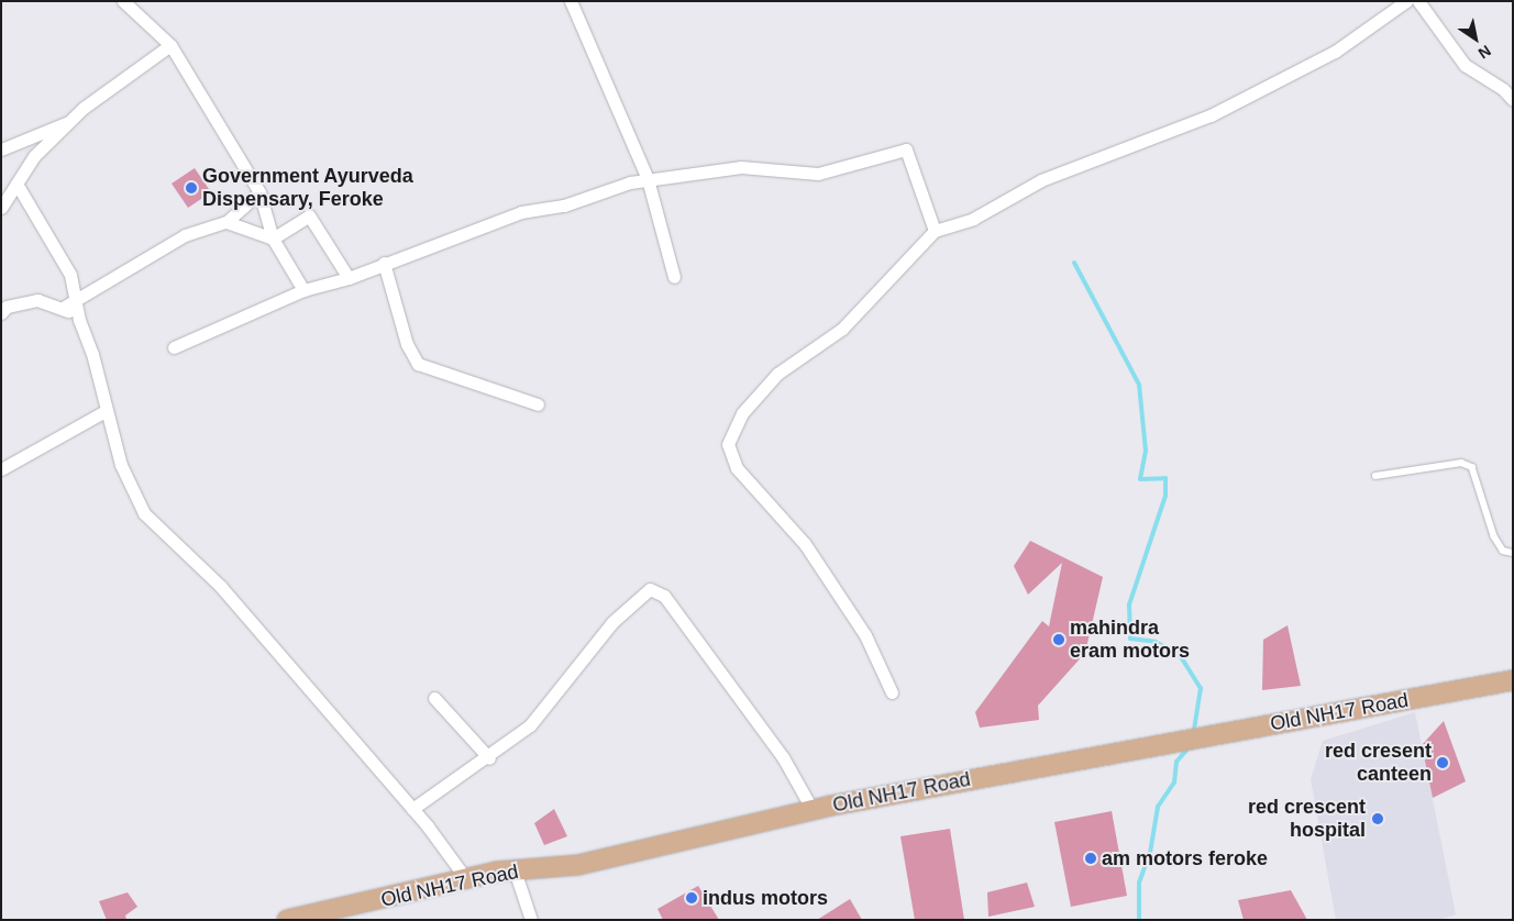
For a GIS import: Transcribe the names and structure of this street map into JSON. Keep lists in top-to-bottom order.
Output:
{
  "streets": {
    "main road": ["Old NH17 Road"]
  },
  "places": [
    "Government Ayurveda Dispensary, Feroke",
    "mahindra eram motors",
    "red cresent canteen",
    "red crescent hospital",
    "am motors feroke",
    "indus motors"
  ],
  "north": "bottom right"
}
